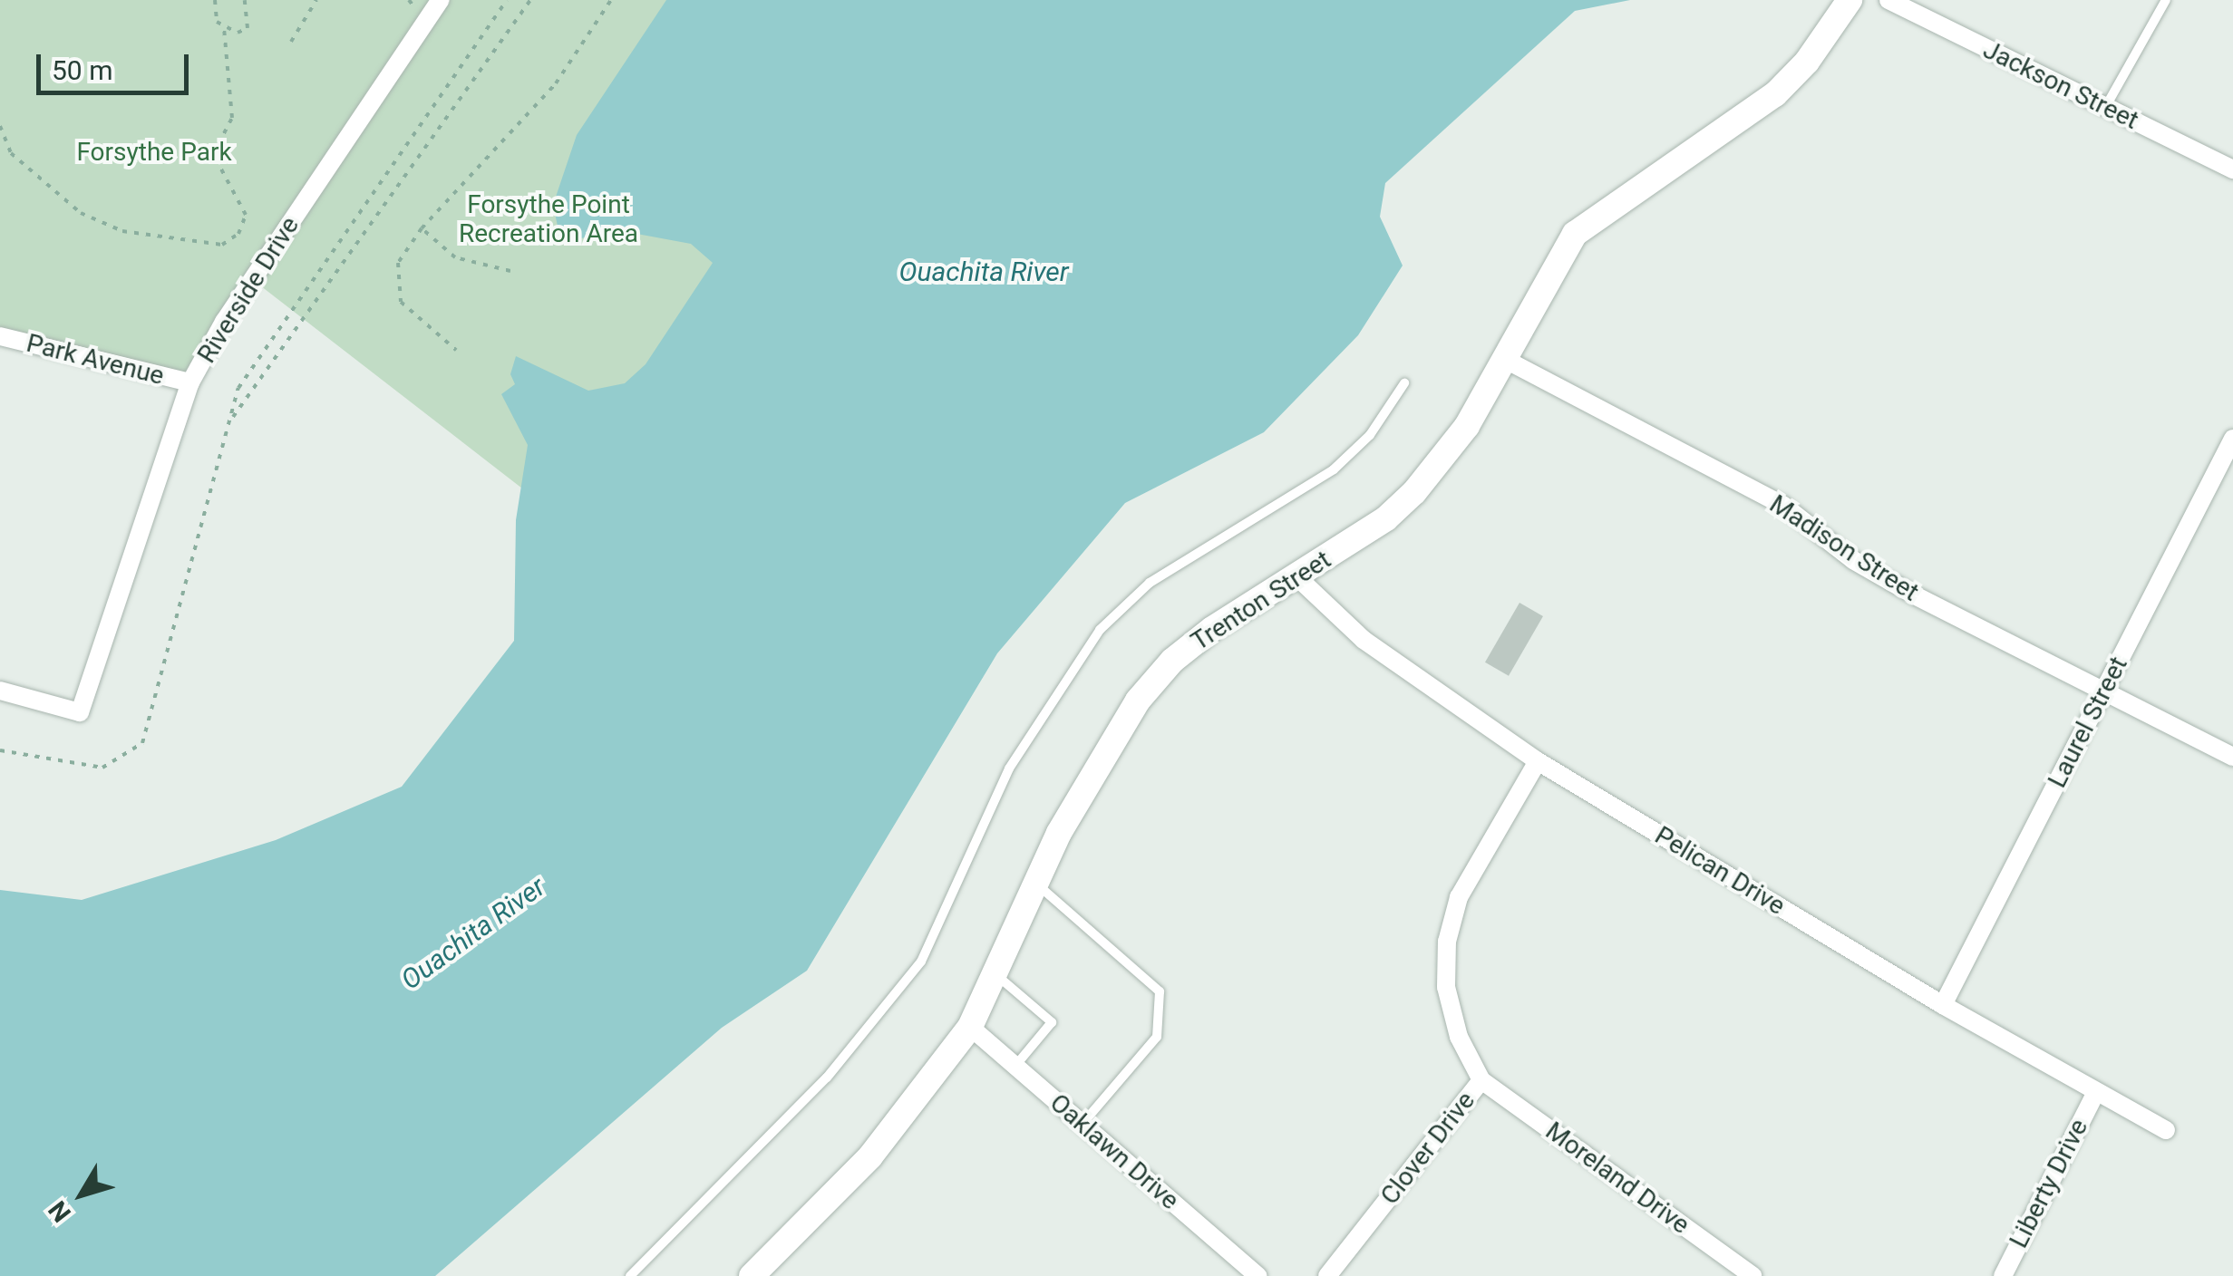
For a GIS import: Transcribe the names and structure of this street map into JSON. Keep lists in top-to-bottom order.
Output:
{
  "streets": {
    "street": [
      "Jackson Street",
      "Riverside Drive",
      "Park Avenue",
      "Madison Street",
      "Trenton Street",
      "Laurel Street",
      "Pelican Drive",
      "Clover Drive",
      "Oaklawn Drive",
      "Moreland Drive",
      "Liberty Drive"
    ]
  },
  "crossings": [
    ["Riverside Drive", "Park Avenue"],
    ["Madison Street", "Trenton Street"],
    ["Madison Street", "Laurel Street"],
    ["Trenton Street", "Pelican Drive"],
    ["Trenton Street", "Oaklawn Drive"],
    ["Laurel Street", "Pelican Drive"],
    ["Pelican Drive", "Clover Drive"],
    ["Pelican Drive", "Liberty Drive"],
    ["Clover Drive", "Moreland Drive"]
  ],
  "water": ["Ouachita River"],
  "parks": ["Forsythe Park", "Forsythe Point Recreation Area"],
  "scale_bar": "50 m",
  "north": "bottom left"
}
